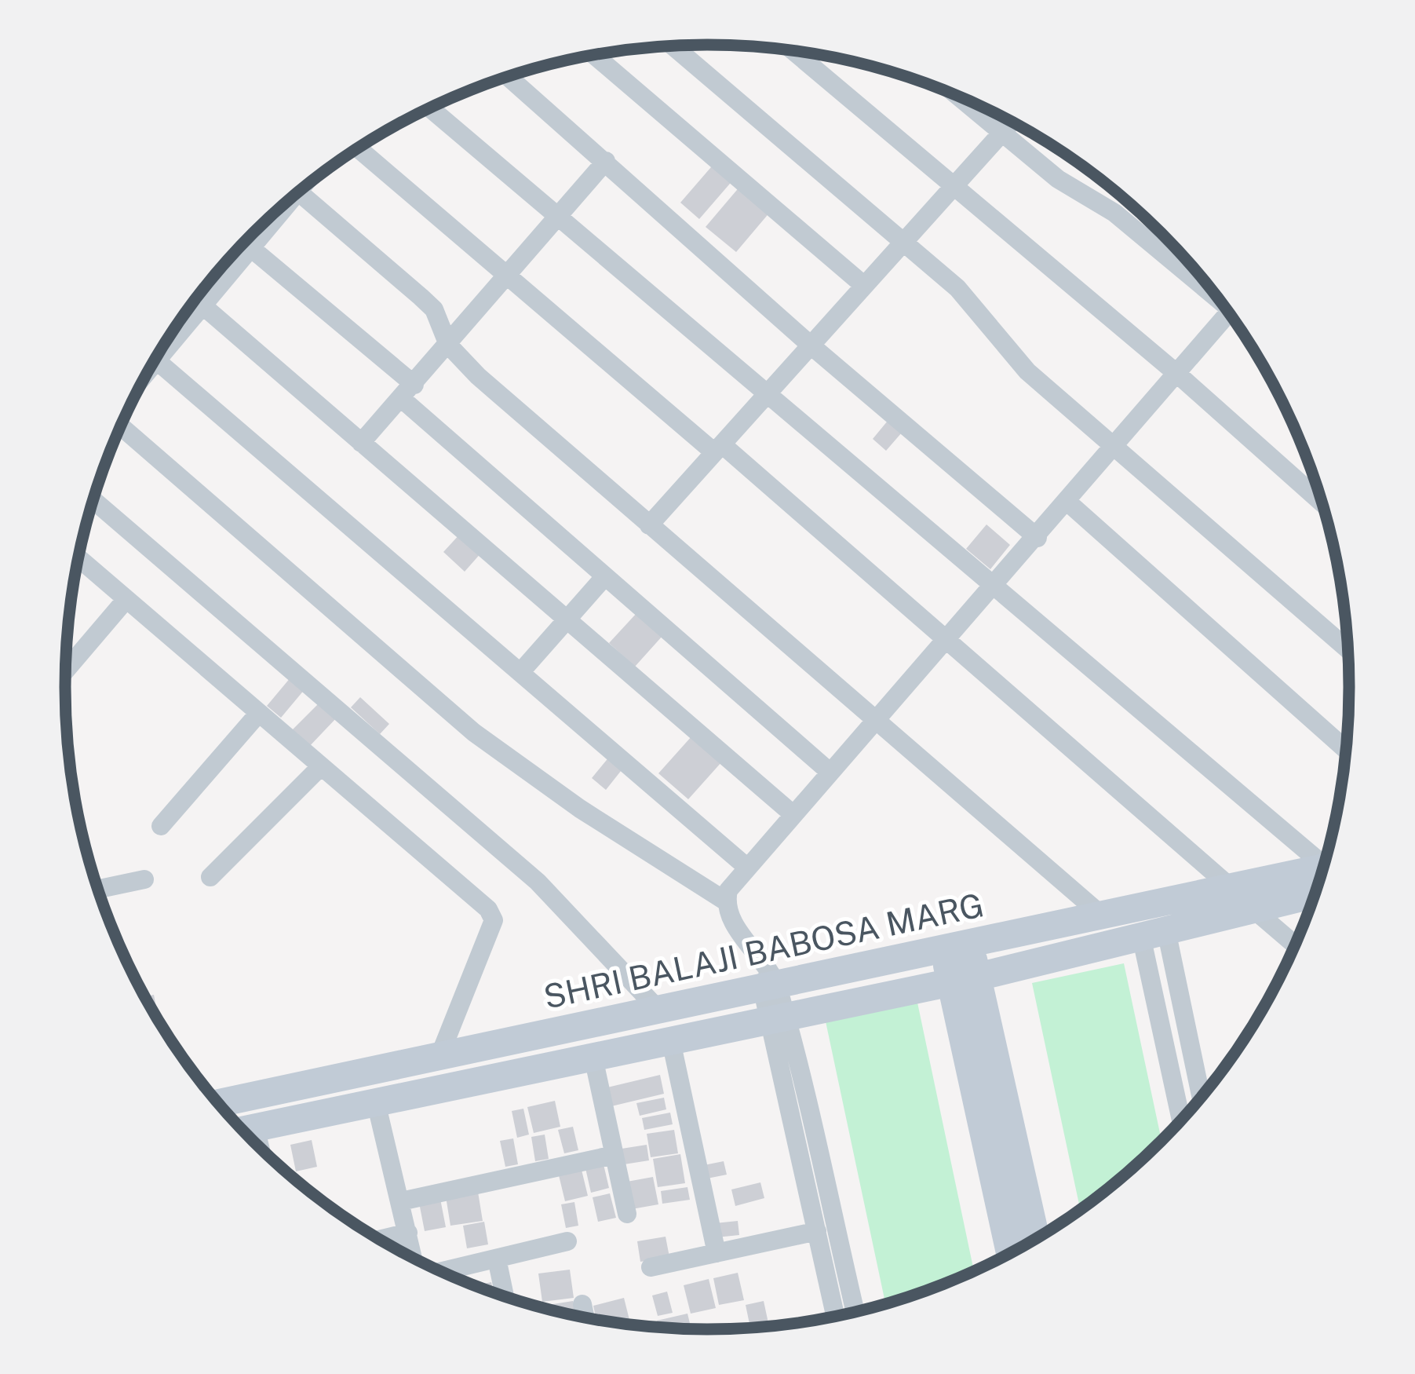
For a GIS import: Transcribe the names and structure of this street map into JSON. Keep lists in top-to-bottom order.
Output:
{
  "streets": {
    "street": ["SHRI BALAJI BABOSA MARG"]
  }
}
